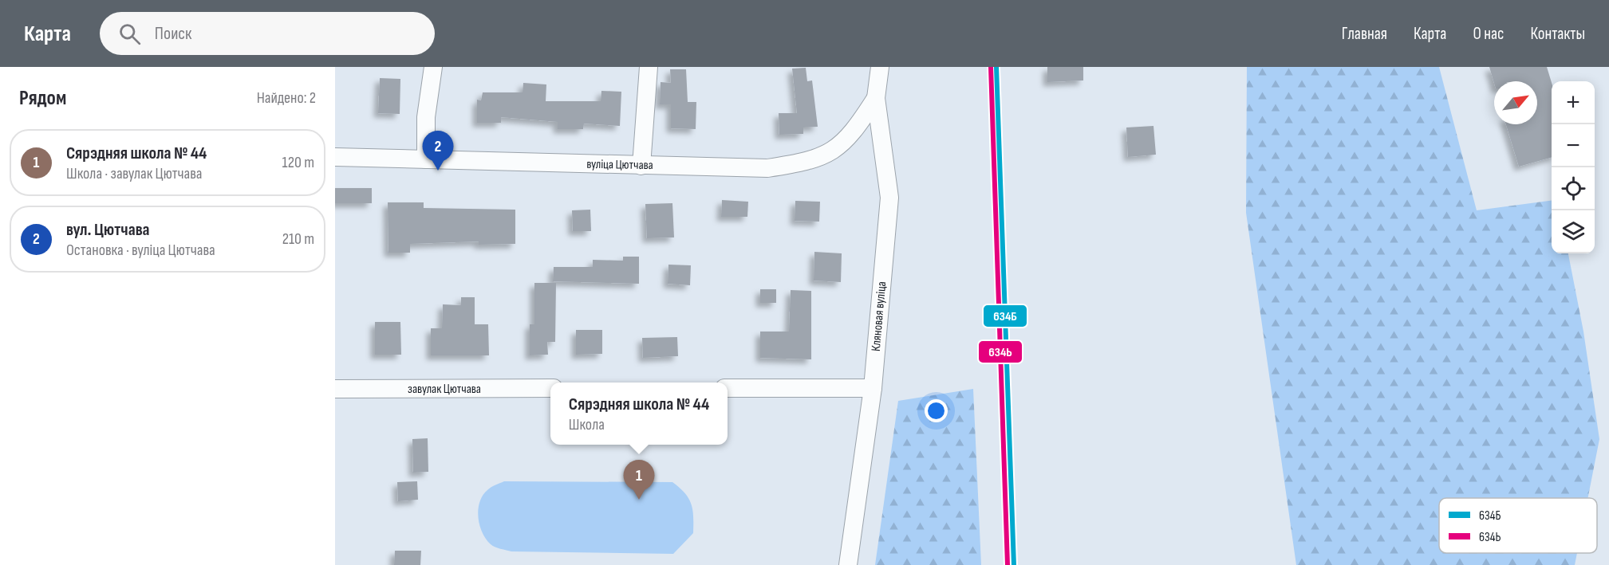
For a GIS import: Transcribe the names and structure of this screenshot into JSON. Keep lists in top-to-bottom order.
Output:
{
  "streets": {
    "street": ["вуліца Цютчава", "Кляновая вуліца", "завулак Цютчава"]
  },
  "crossings": [
    ["вуліца Цютчава", "Кляновая вуліца"]
  ],
  "lines": ["transit line 634Б", "transit line 634Ь"],
  "legend": ["634Б", "634Ь"],
  "north": "top right",
  "page": {
    "header": "Карта",
    "search": "Поиск",
    "nav": [
      "Главная",
      "Карта",
      "О нас",
      "Контакты"
    ],
    "heading": ["Рядом", "Найдено: 2"],
    "map_buttons": ["+", "−"],
    "list": [
      {
        "mark": "1",
        "name": "Сярэдняя школа № 44",
        "note": "Школа · завулак Цютчава",
        "value": "120 m"
      },
      {
        "mark": "2",
        "name": "вул. Цютчава",
        "note": "Остановка · вуліца Цютчава",
        "value": "210 m"
      }
    ],
    "pins": ["2", "1"],
    "popup": ["Сярэдняя школа № 44", "Школа"]
  }
}
